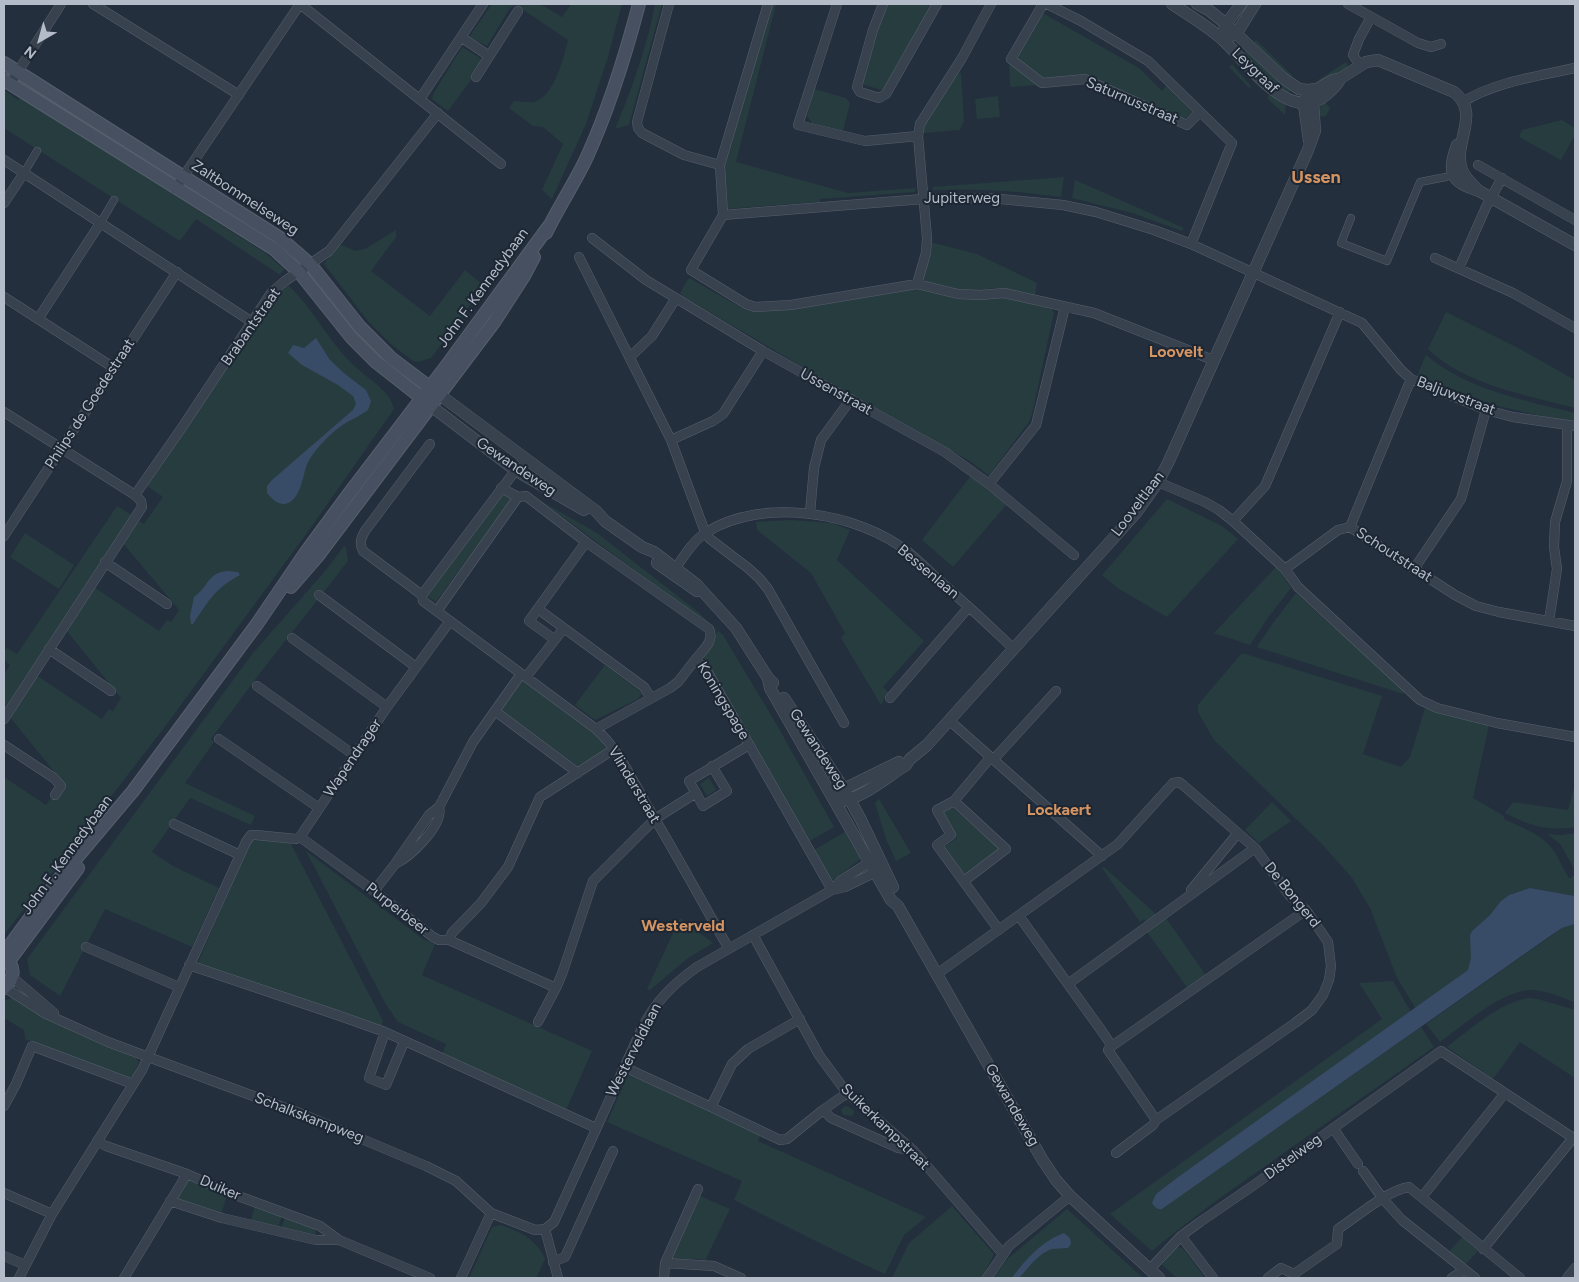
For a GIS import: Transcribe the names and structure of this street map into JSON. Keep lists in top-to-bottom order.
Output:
{
  "streets": {
    "main road": ["Zaltbommelseweg", "John F. Kennedybaan"],
    "street": [
      "Leygraaf",
      "Saturnusstraat",
      "Jupiterweg",
      "Brabantstraat",
      "Ussenstraat",
      "Baljuwstraat",
      "Philips de Goedestraat",
      "Gewandeweg",
      "Looveltlaan",
      "Schoutstraat",
      "Bessenlaan",
      "Koningspage",
      "Wapendrager",
      "Vlinderstraat",
      "De Bongerd",
      "Purperbeer",
      "Westerveldlaan",
      "Schalkskampweg",
      "Suikerkampstraat",
      "Distelweg",
      "Duiker"
    ]
  },
  "crossings": [
    ["Leygraaf", "Looveltlaan"],
    ["Saturnusstraat", "Jupiterweg"],
    ["Zaltbommelseweg", "John F. Kennedybaan"],
    ["Zaltbommelseweg", "Brabantstraat"],
    ["Zaltbommelseweg", "Gewandeweg"],
    ["Jupiterweg", "Baljuwstraat"],
    ["Jupiterweg", "Looveltlaan"],
    ["John F. Kennedybaan", "Gewandeweg"],
    ["Baljuwstraat", "Looveltlaan"],
    ["Gewandeweg", "Looveltlaan"],
    ["Gewandeweg", "Bessenlaan"],
    ["Gewandeweg", "Westerveldlaan"],
    ["Gewandeweg", "Distelweg"],
    ["Looveltlaan", "Bessenlaan"],
    ["Koningspage", "Westerveldlaan"],
    ["Wapendrager", "Vlinderstraat"],
    ["Wapendrager", "Purperbeer"],
    ["Vlinderstraat", "Westerveldlaan"],
    ["Westerveldlaan", "Schalkskampweg"],
    ["Westerveldlaan", "Suikerkampstraat"]
  ],
  "districts": [
    "Ussen",
    "Loovelt",
    "Lockaert",
    "Westerveld"
  ],
  "north": "bottom left"
}
